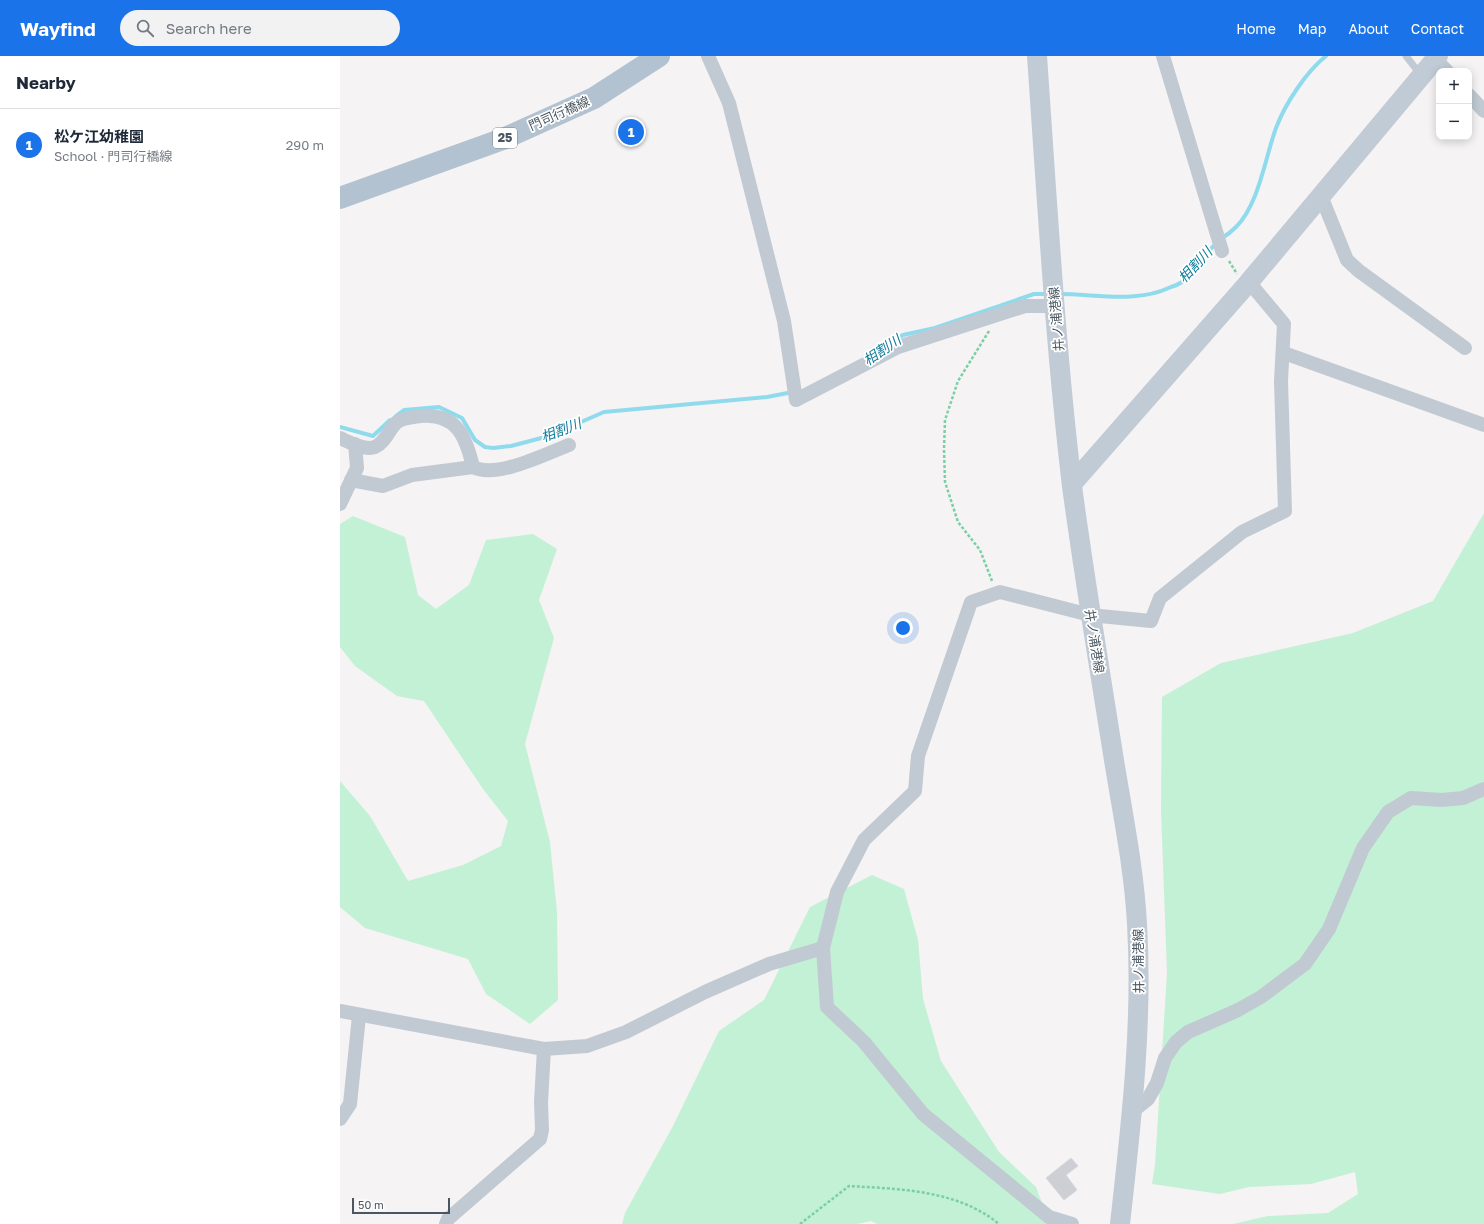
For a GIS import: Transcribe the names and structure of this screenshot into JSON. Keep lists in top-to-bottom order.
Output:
{
  "streets": {
    "main road": ["門司行橋線", "25", "井ノ浦港線"]
  },
  "water": ["相割川"],
  "scale_bar": "50 m",
  "page": {
    "header": "Wayfind",
    "search": "Search here",
    "nav": [
      "Home",
      "Map",
      "About",
      "Contact"
    ],
    "heading": "Nearby",
    "map_buttons": ["+", "−"],
    "list": [
      {
        "mark": "1",
        "name": "松ケ江幼稚園",
        "note": "School · 門司行橋線",
        "value": "290 m"
      }
    ],
    "pins": "1",
    "scale": "50 m"
  }
}
